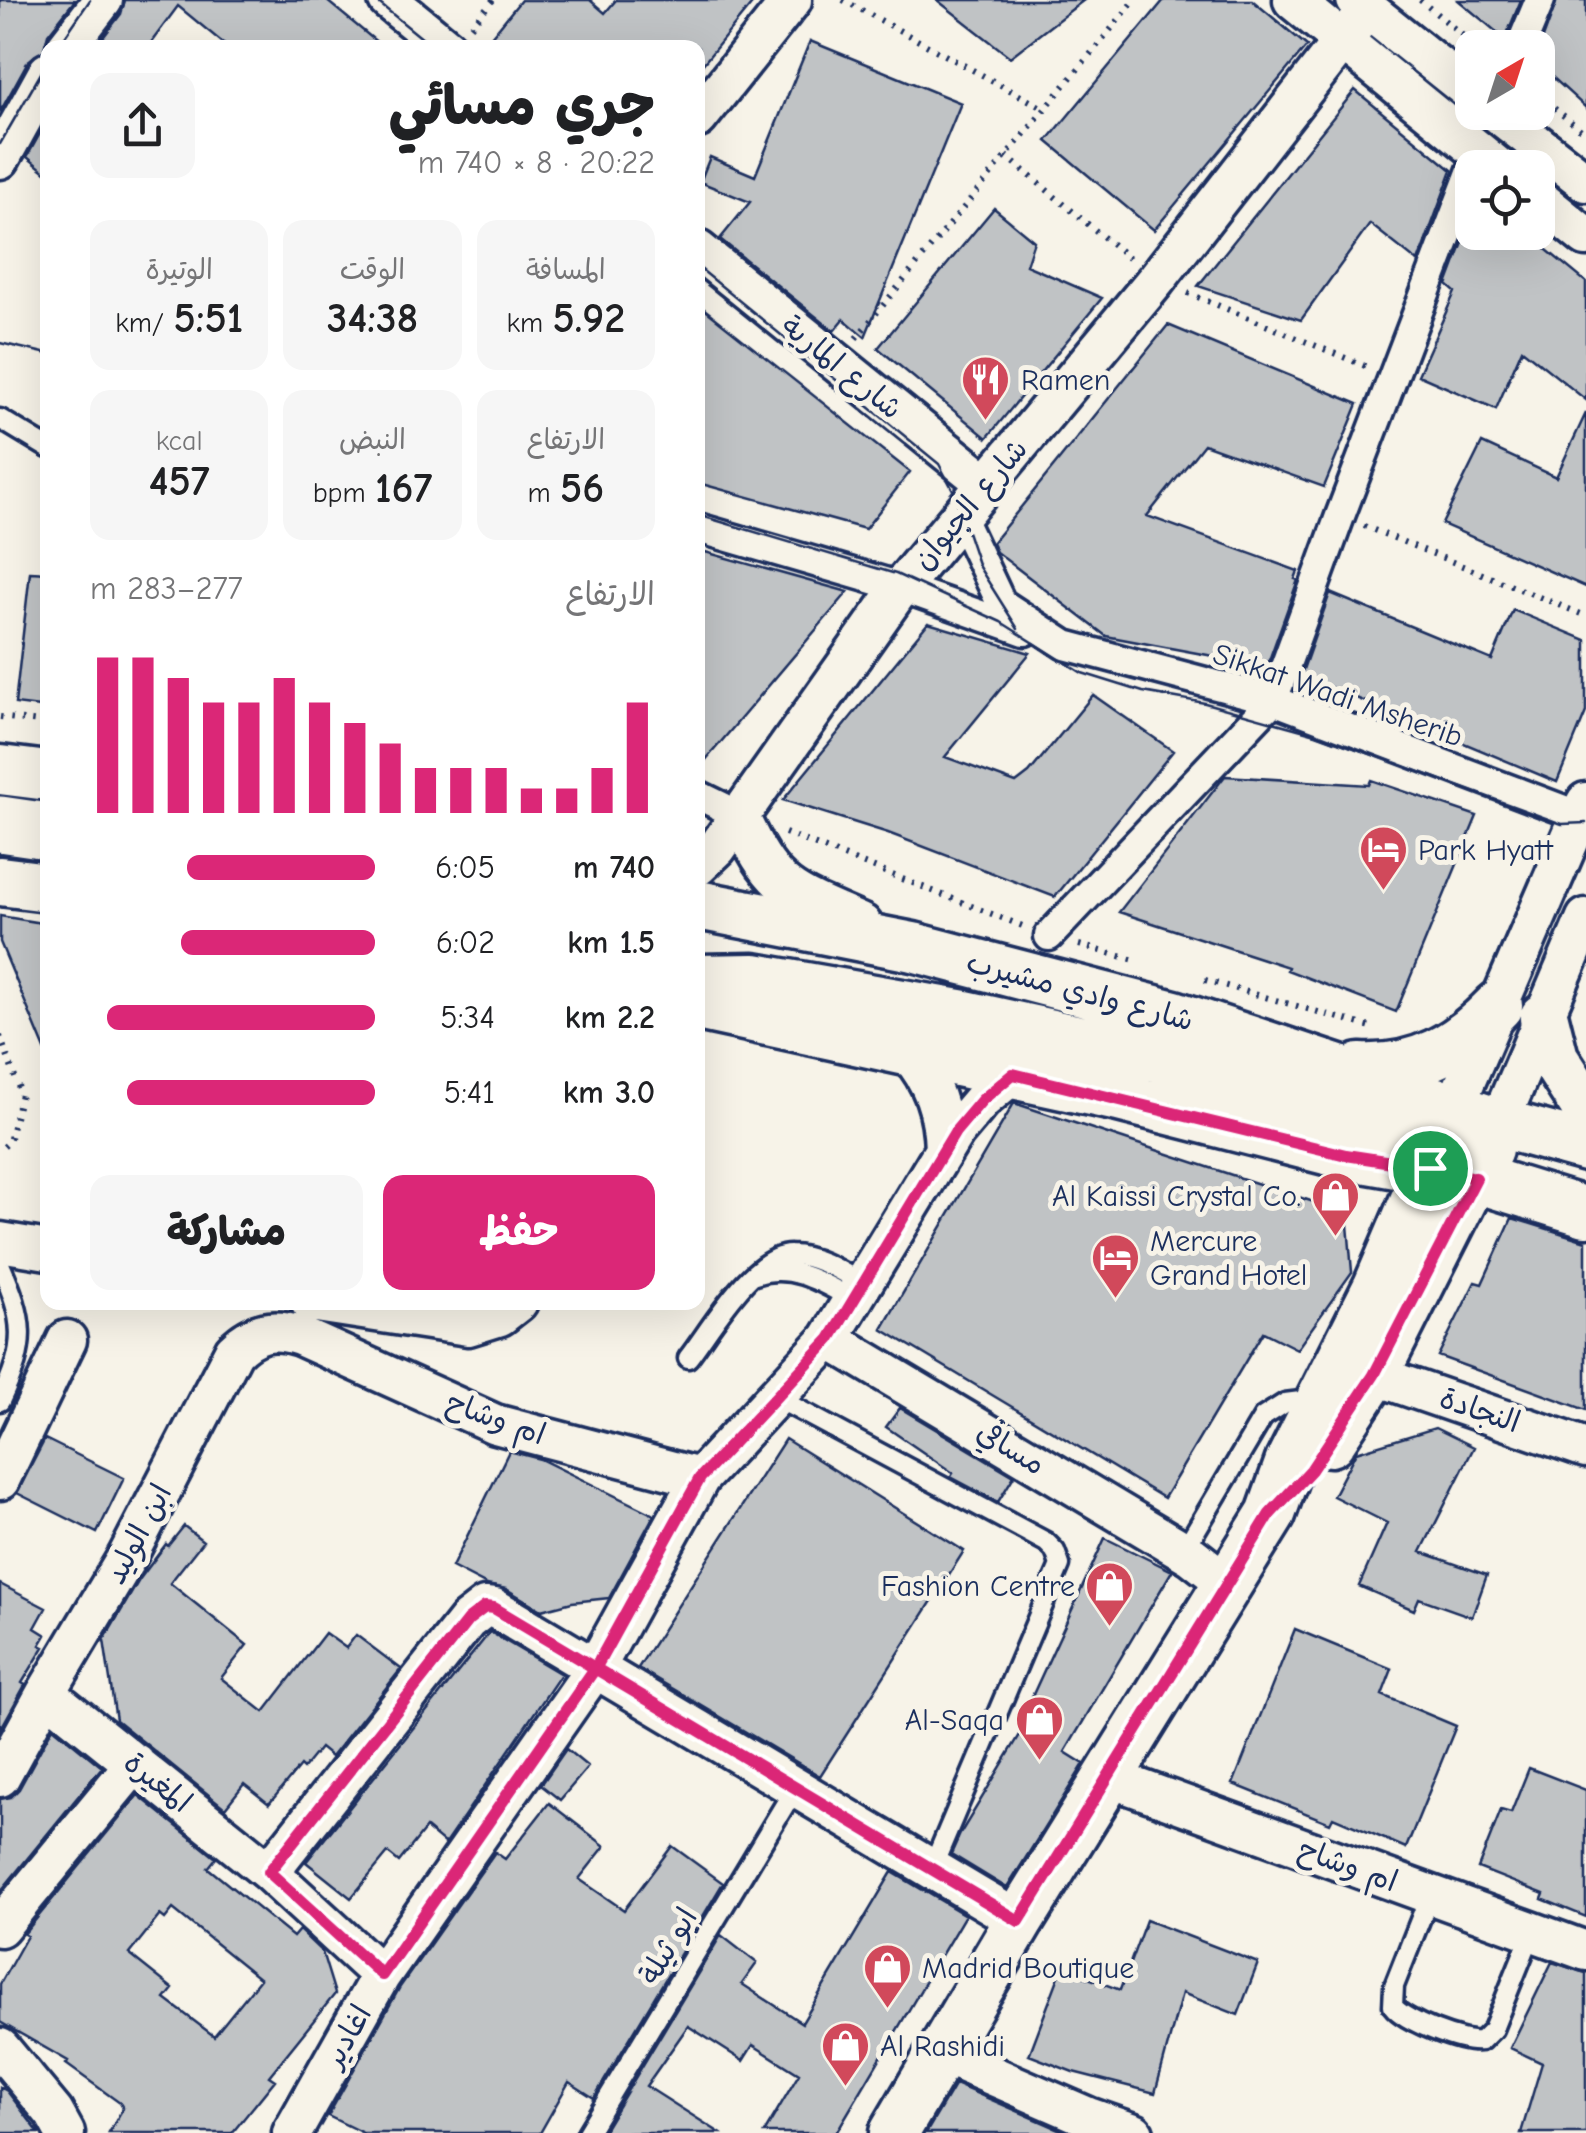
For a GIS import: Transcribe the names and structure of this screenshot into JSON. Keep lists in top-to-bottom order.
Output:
{
  "streets": {
    "street": [
      "شارع المارية",
      "شارع الجيوان",
      "Sikkat Wadi Msherib",
      "شارع وادي مشيرب",
      "النجادة",
      "ام وشاح",
      "مسافي",
      "ابن الوليد",
      "المغيرة",
      "اغادير"
    ],
    "lane": ["ابو ثيلة"]
  },
  "crossings": [
    ["شارع المارية", "شارع الجيوان"],
    ["شارع الجيوان", "Sikkat Wadi Msherib"],
    ["ام وشاح", "ابن الوليد"],
    ["ام وشاح", "اغادير"],
    ["مسافي", "اغادير"],
    ["ابن الوليد", "المغيرة"],
    ["المغيرة", "اغادير"]
  ],
  "places": {
    "restaurant": ["Ramen"],
    "hotel": ["Park Hyatt", "Mercure Grand Hotel"],
    "shop": [
      "Al Kaissi Crystal Co.",
      "Fashion Centre",
      "Al-Saqa",
      "Madrid Boutique",
      "Al Rashidi"
    ]
  },
  "north": "top right",
  "page": {
    "heading": ["جري مسائي", "20:22 · 8 × 740 m"],
    "stats": [
      ["المسافة", "5.92 km"],
      ["الوقت", "34:38"],
      ["الوتيرة", "5:51 /km"],
      ["الارتفاع", "56 m"],
      ["النبض", "167 bpm"],
      ["kcal", "457"]
    ],
    "chart": ["الارتفاع", "277–283 m"],
    "list": [
      {
        "name": "740 m",
        "note": "6:05"
      },
      {
        "name": "1.5 km",
        "note": "6:02"
      },
      {
        "name": "2.2 km",
        "note": "5:34"
      },
      {
        "name": "3.0 km",
        "note": "5:41"
      }
    ],
    "buttons": ["حفظ", "مشاركة"]
  }
}
